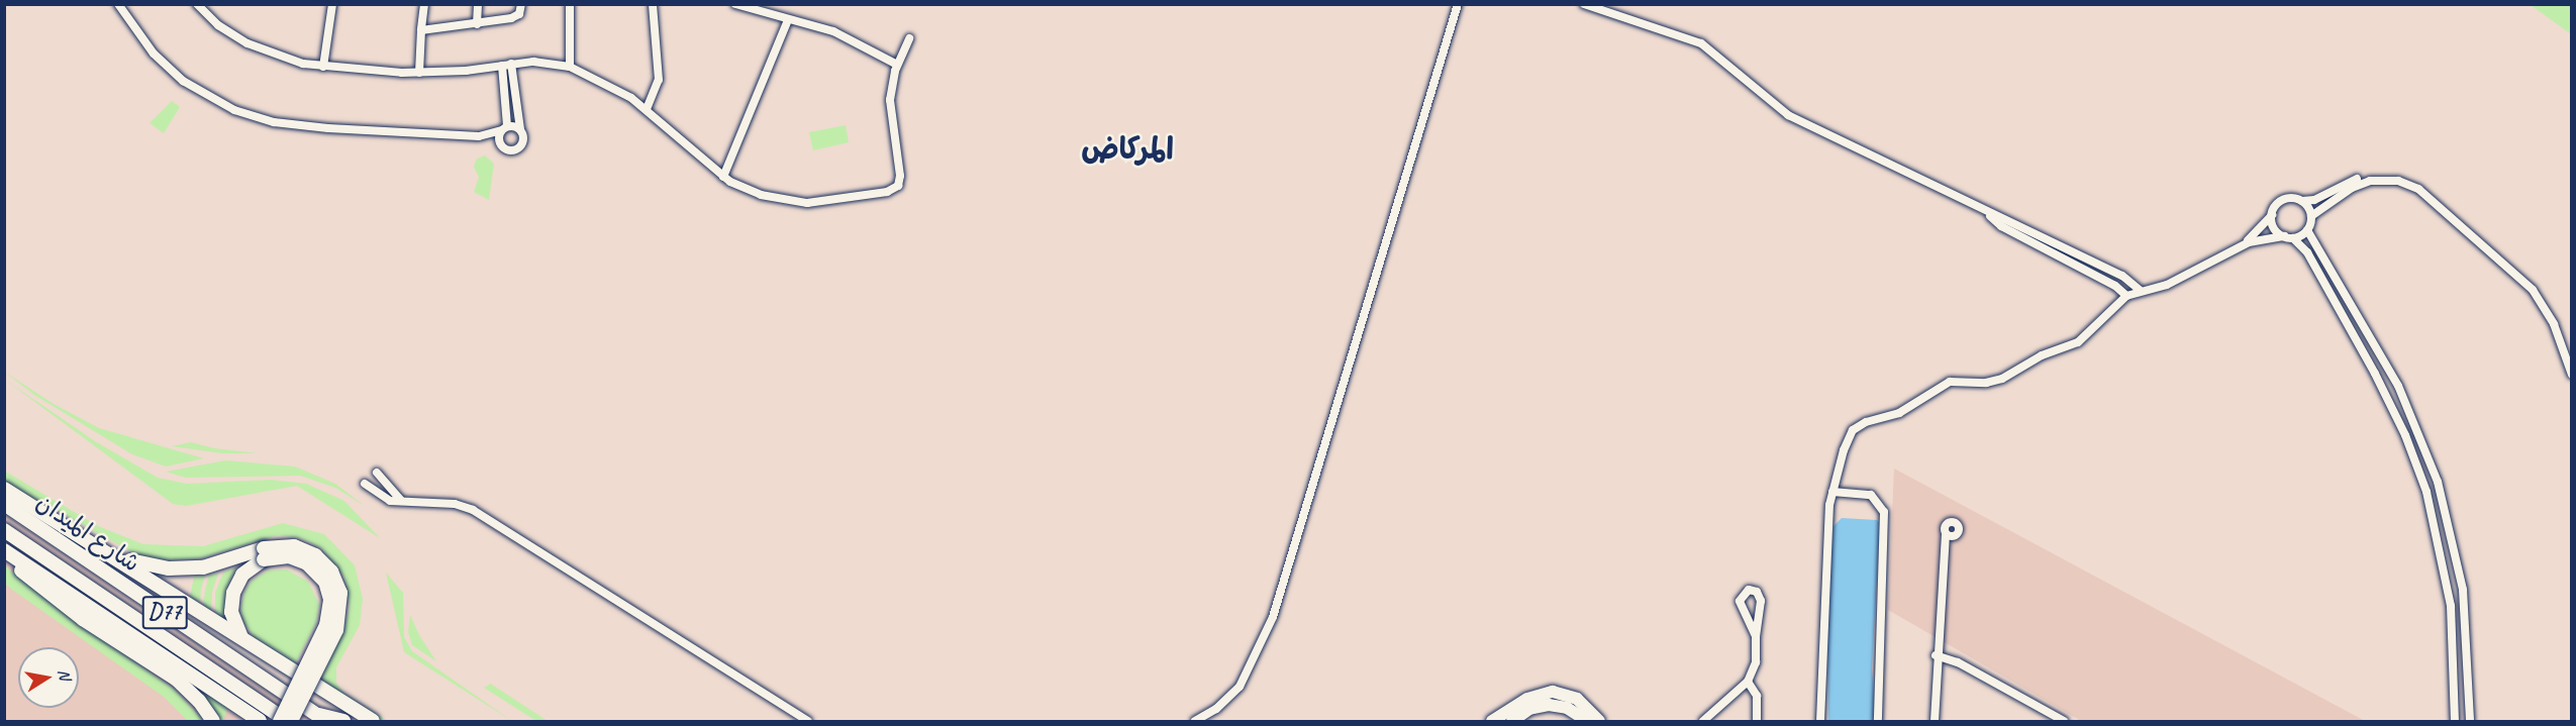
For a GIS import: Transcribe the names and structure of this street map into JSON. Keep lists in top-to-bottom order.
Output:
{
  "streets": {
    "main road": ["شارع الميدان", "D77"]
  },
  "districts": ["المركاض"],
  "north": "right"
}
